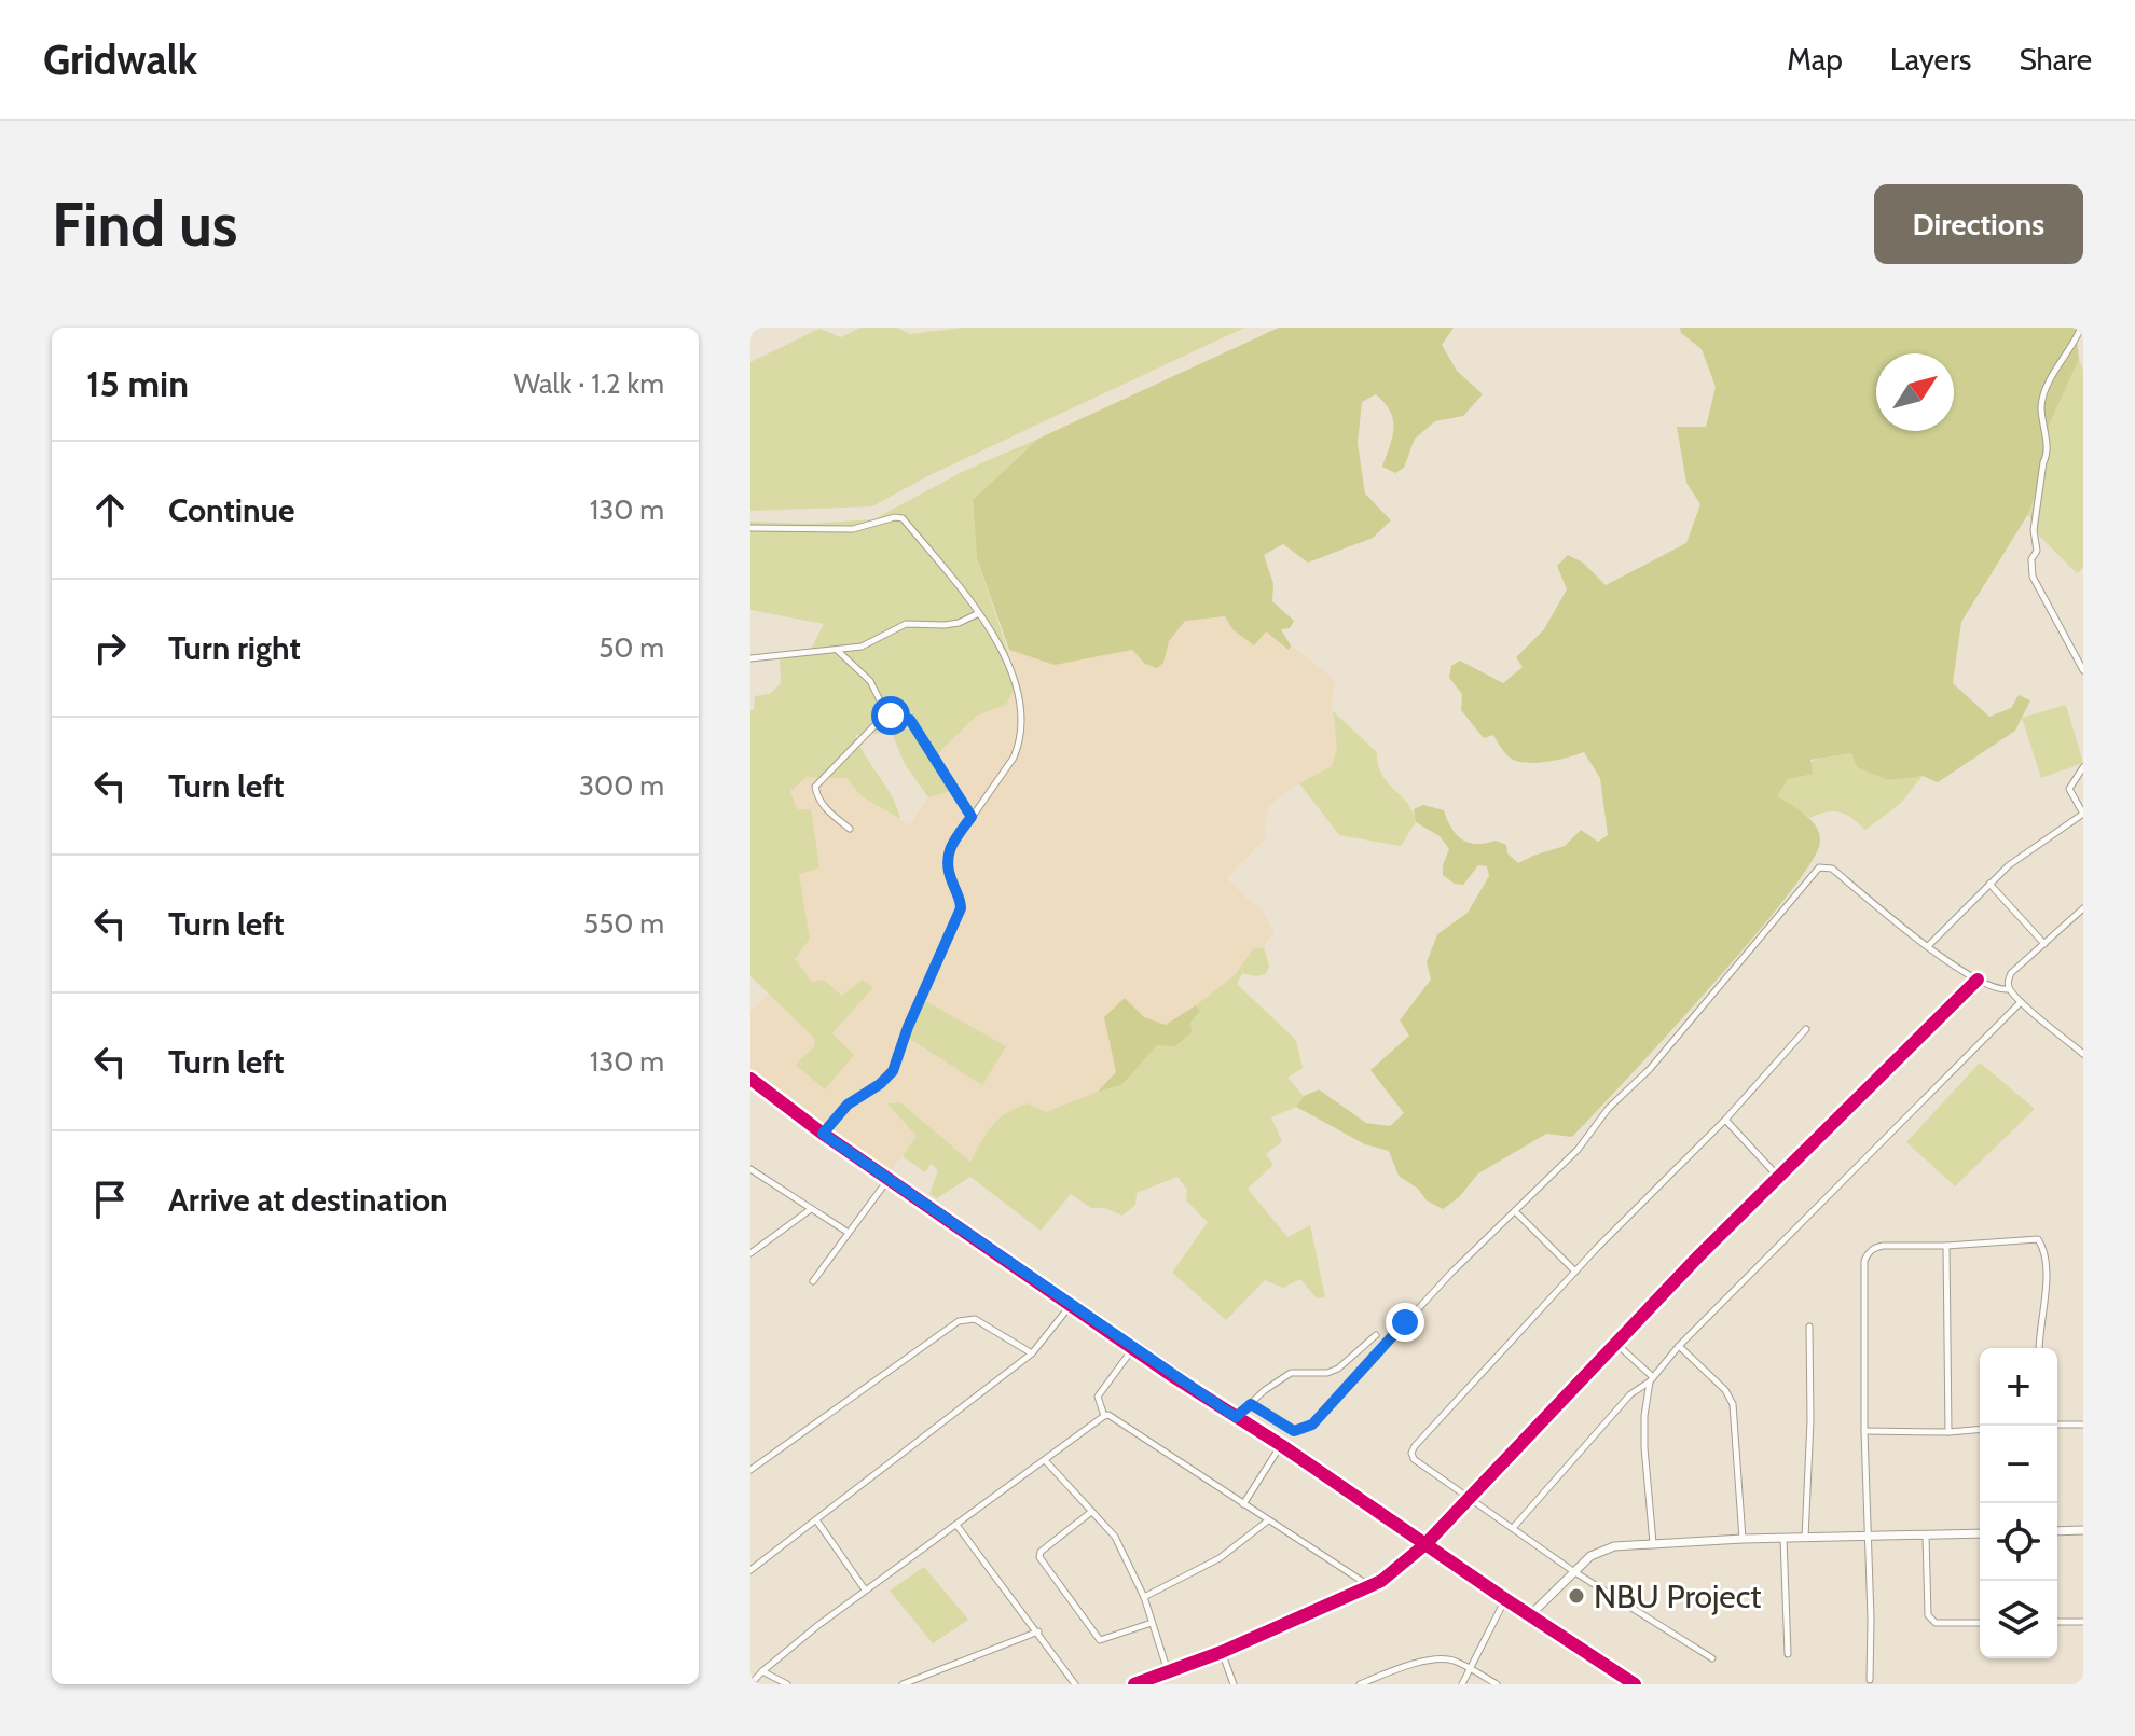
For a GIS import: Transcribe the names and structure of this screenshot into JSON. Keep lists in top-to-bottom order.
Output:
{
  "places": ["NBU Project"],
  "north": "top right",
  "page": {
    "header": "Gridwalk",
    "nav": ["Map", "Layers", "Share"],
    "buttons": "Directions",
    "title": "Find us",
    "heading": ["15 min", "Walk · 1.2 km"],
    "list": [
      ["Continue", "130 m"],
      ["Turn right", "50 m"],
      ["Turn left", "300 m"],
      ["Turn left", "550 m"],
      ["Turn left", "130 m"],
      "Arrive at destination"
    ],
    "map_buttons": ["+", "−"]
  }
}
